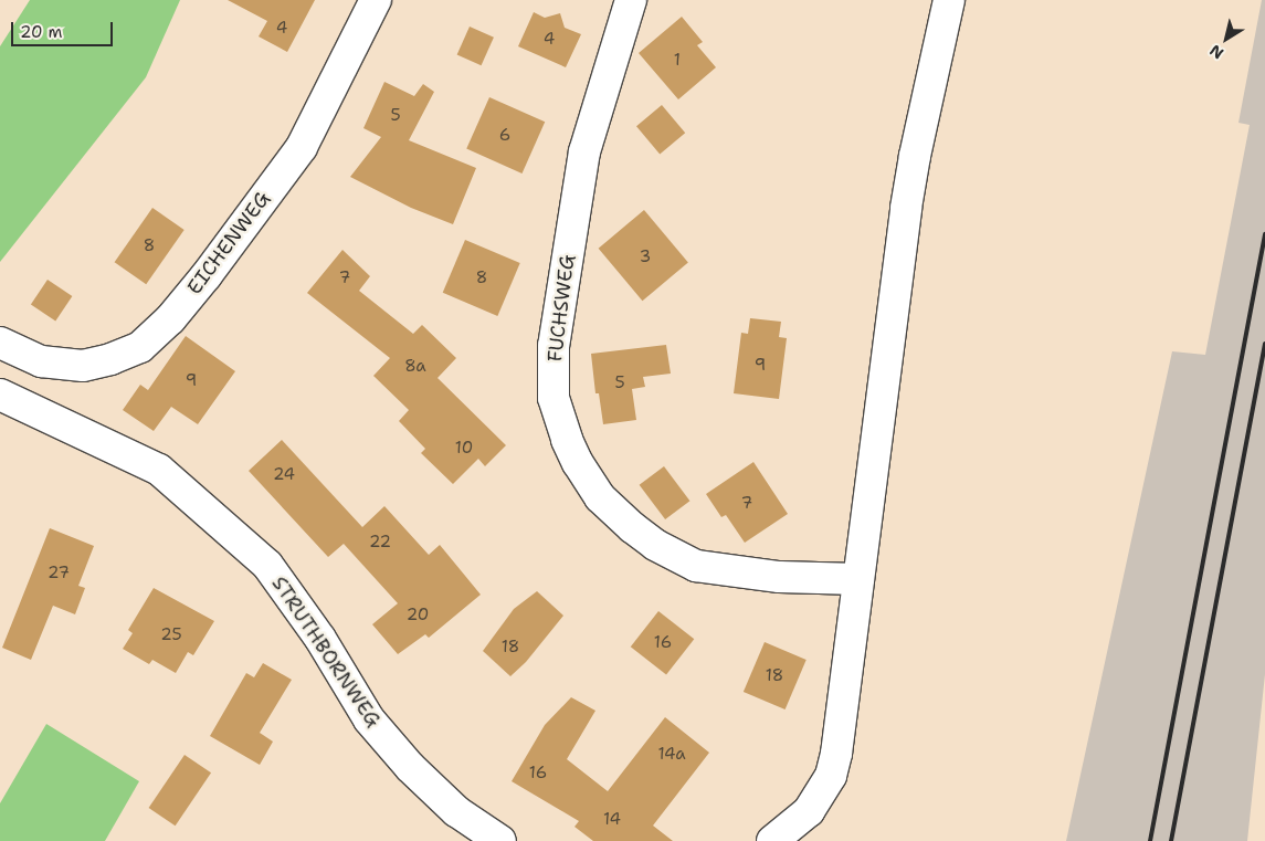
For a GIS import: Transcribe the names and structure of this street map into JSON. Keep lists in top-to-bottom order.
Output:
{
  "streets": {
    "street": ["EICHENWEG", "FUCHSWEG", "STRUTHBORNWEG"]
  },
  "house_numbers": [
    "4",
    "4",
    "1",
    "5",
    "6",
    "8",
    "3",
    "7",
    "8",
    "9",
    "8a",
    "9",
    "5",
    "10",
    "24",
    "7",
    "22",
    "27",
    "20",
    "25",
    "16",
    "18",
    "18",
    "14a",
    "16",
    "14"
  ],
  "scale_bar": "20 m",
  "north": "bottom left"
}
